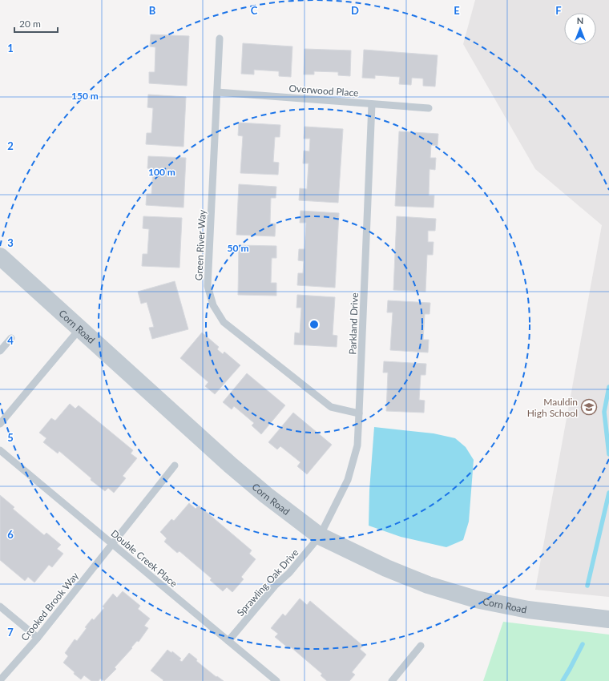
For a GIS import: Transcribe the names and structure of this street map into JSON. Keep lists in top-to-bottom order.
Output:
{
  "streets": {
    "street": ["Corn Road"],
    "lane": [
      "Overwood Place",
      "Green River Way",
      "Parkland Drive",
      "Double Creek Place",
      "Sprawling Oak Drive",
      "Crooked Brook Way"
    ]
  },
  "crossings": [
    ["Overwood Place", "Green River Way"],
    ["Overwood Place", "Parkland Drive"],
    ["Green River Way", "Parkland Drive"],
    ["Parkland Drive", "Corn Road"],
    ["Parkland Drive", "Sprawling Oak Drive"],
    ["Corn Road", "Sprawling Oak Drive"],
    ["Double Creek Place", "Sprawling Oak Drive"],
    ["Double Creek Place", "Crooked Brook Way"]
  ],
  "places": {
    "school or university": ["Mauldin High School"]
  },
  "scale_bar": "20 m",
  "north": "top",
  "grid": {
    "columns": [
      "B",
      "C",
      "D",
      "E",
      "F"
    ],
    "rows": [
      "1",
      "2",
      "3",
      "4",
      "5",
      "6",
      "7"
    ]
  },
  "rings": ["150 m", "100 m", "50 m"]
}
